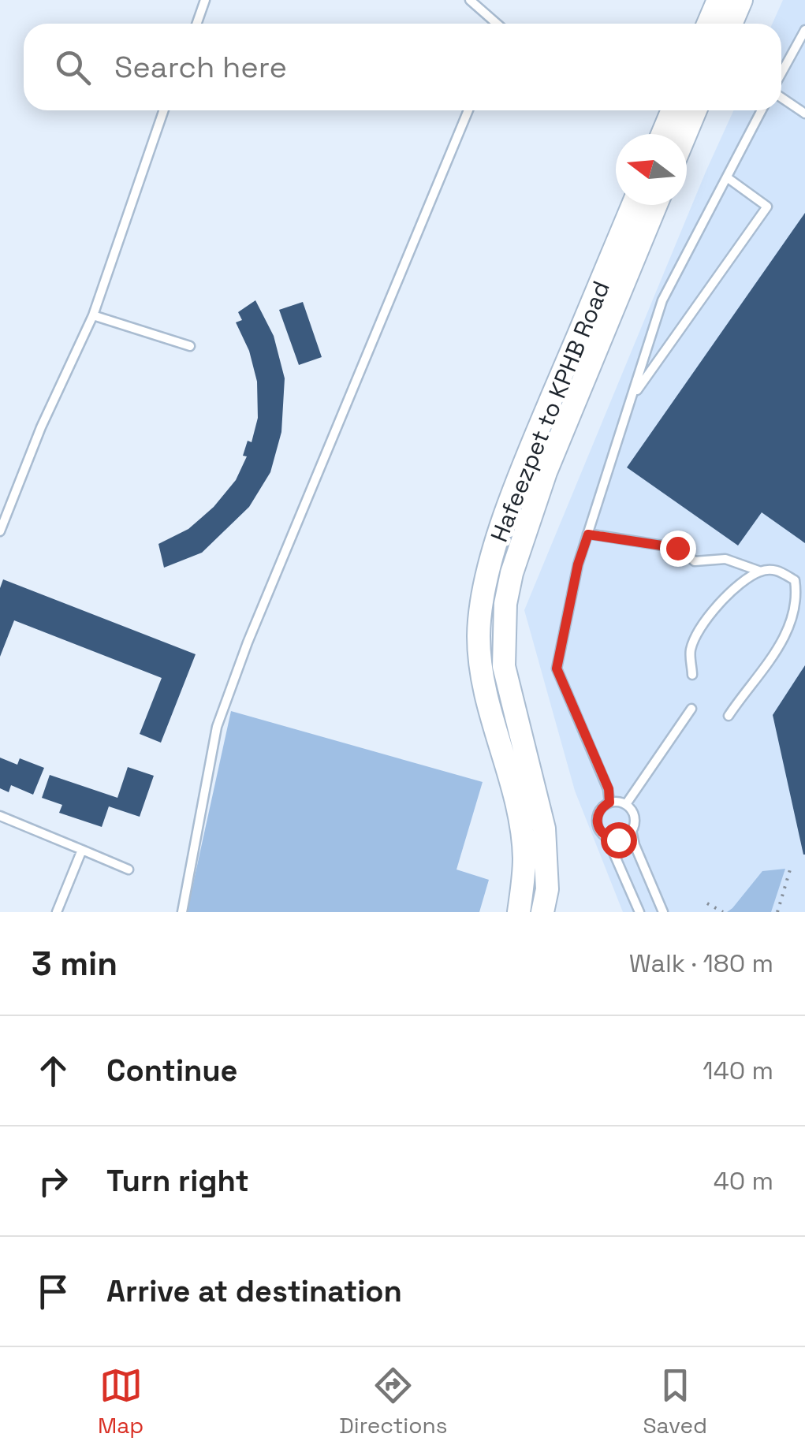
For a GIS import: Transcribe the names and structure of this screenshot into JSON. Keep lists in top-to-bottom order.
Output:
{
  "streets": {
    "main road": ["Hafeezpet to KPHB Road"]
  },
  "north": "left",
  "page": {
    "search": "Search here",
    "heading": ["3 min", "Walk · 180 m"],
    "list": [
      ["Continue", "140 m"],
      ["Turn right", "40 m"],
      "Arrive at destination"
    ],
    "nav": ["Map", "Directions", "Saved"]
  }
}
